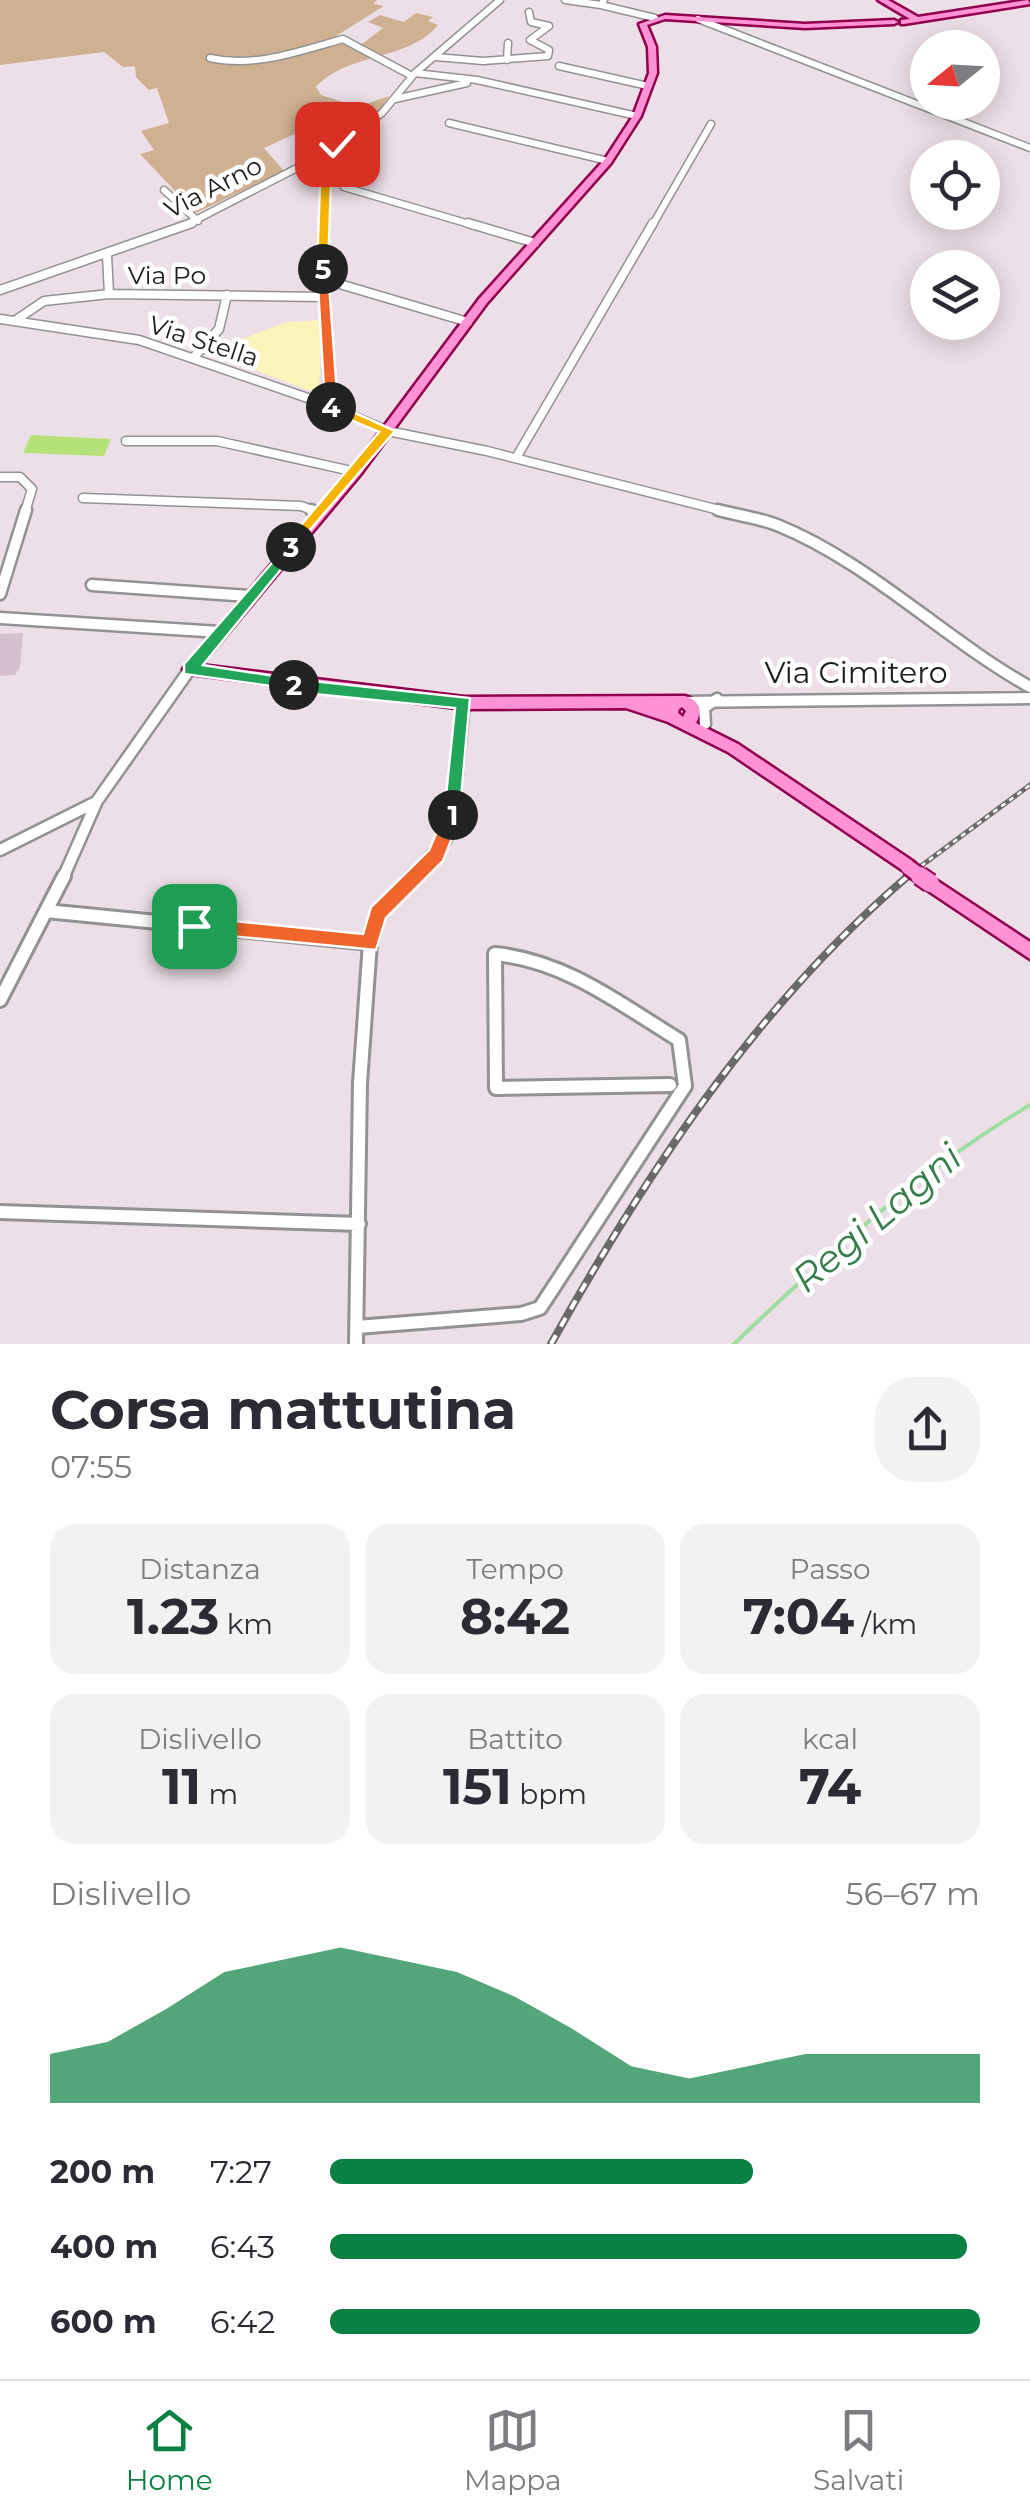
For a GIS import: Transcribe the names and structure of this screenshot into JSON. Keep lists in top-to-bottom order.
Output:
{
  "streets": {
    "street": [
      "Via Arno",
      "Via Po",
      "Via Stella",
      "Via Cimitero"
    ]
  },
  "crossings": [
    ["Via Po", "Via Stella"]
  ],
  "water": ["Regi Lagni"],
  "north": "left",
  "page": {
    "pins": [
      "5",
      "4",
      "3",
      "2",
      "1"
    ],
    "heading": ["Corsa mattutina", "07:55"],
    "stats": [
      ["Distanza", "1.23 km"],
      ["Tempo", "8:42"],
      ["Passo", "7:04 /km"],
      ["Dislivello", "11 m"],
      ["Battito", "151 bpm"],
      ["kcal", "74"]
    ],
    "chart": ["Dislivello", "56–67 m"],
    "list": [
      {
        "name": "200 m",
        "note": "7:27"
      },
      {
        "name": "400 m",
        "note": "6:43"
      },
      {
        "name": "600 m",
        "note": "6:42"
      }
    ],
    "tabs": ["Home", "Mappa", "Salvati"]
  }
}
